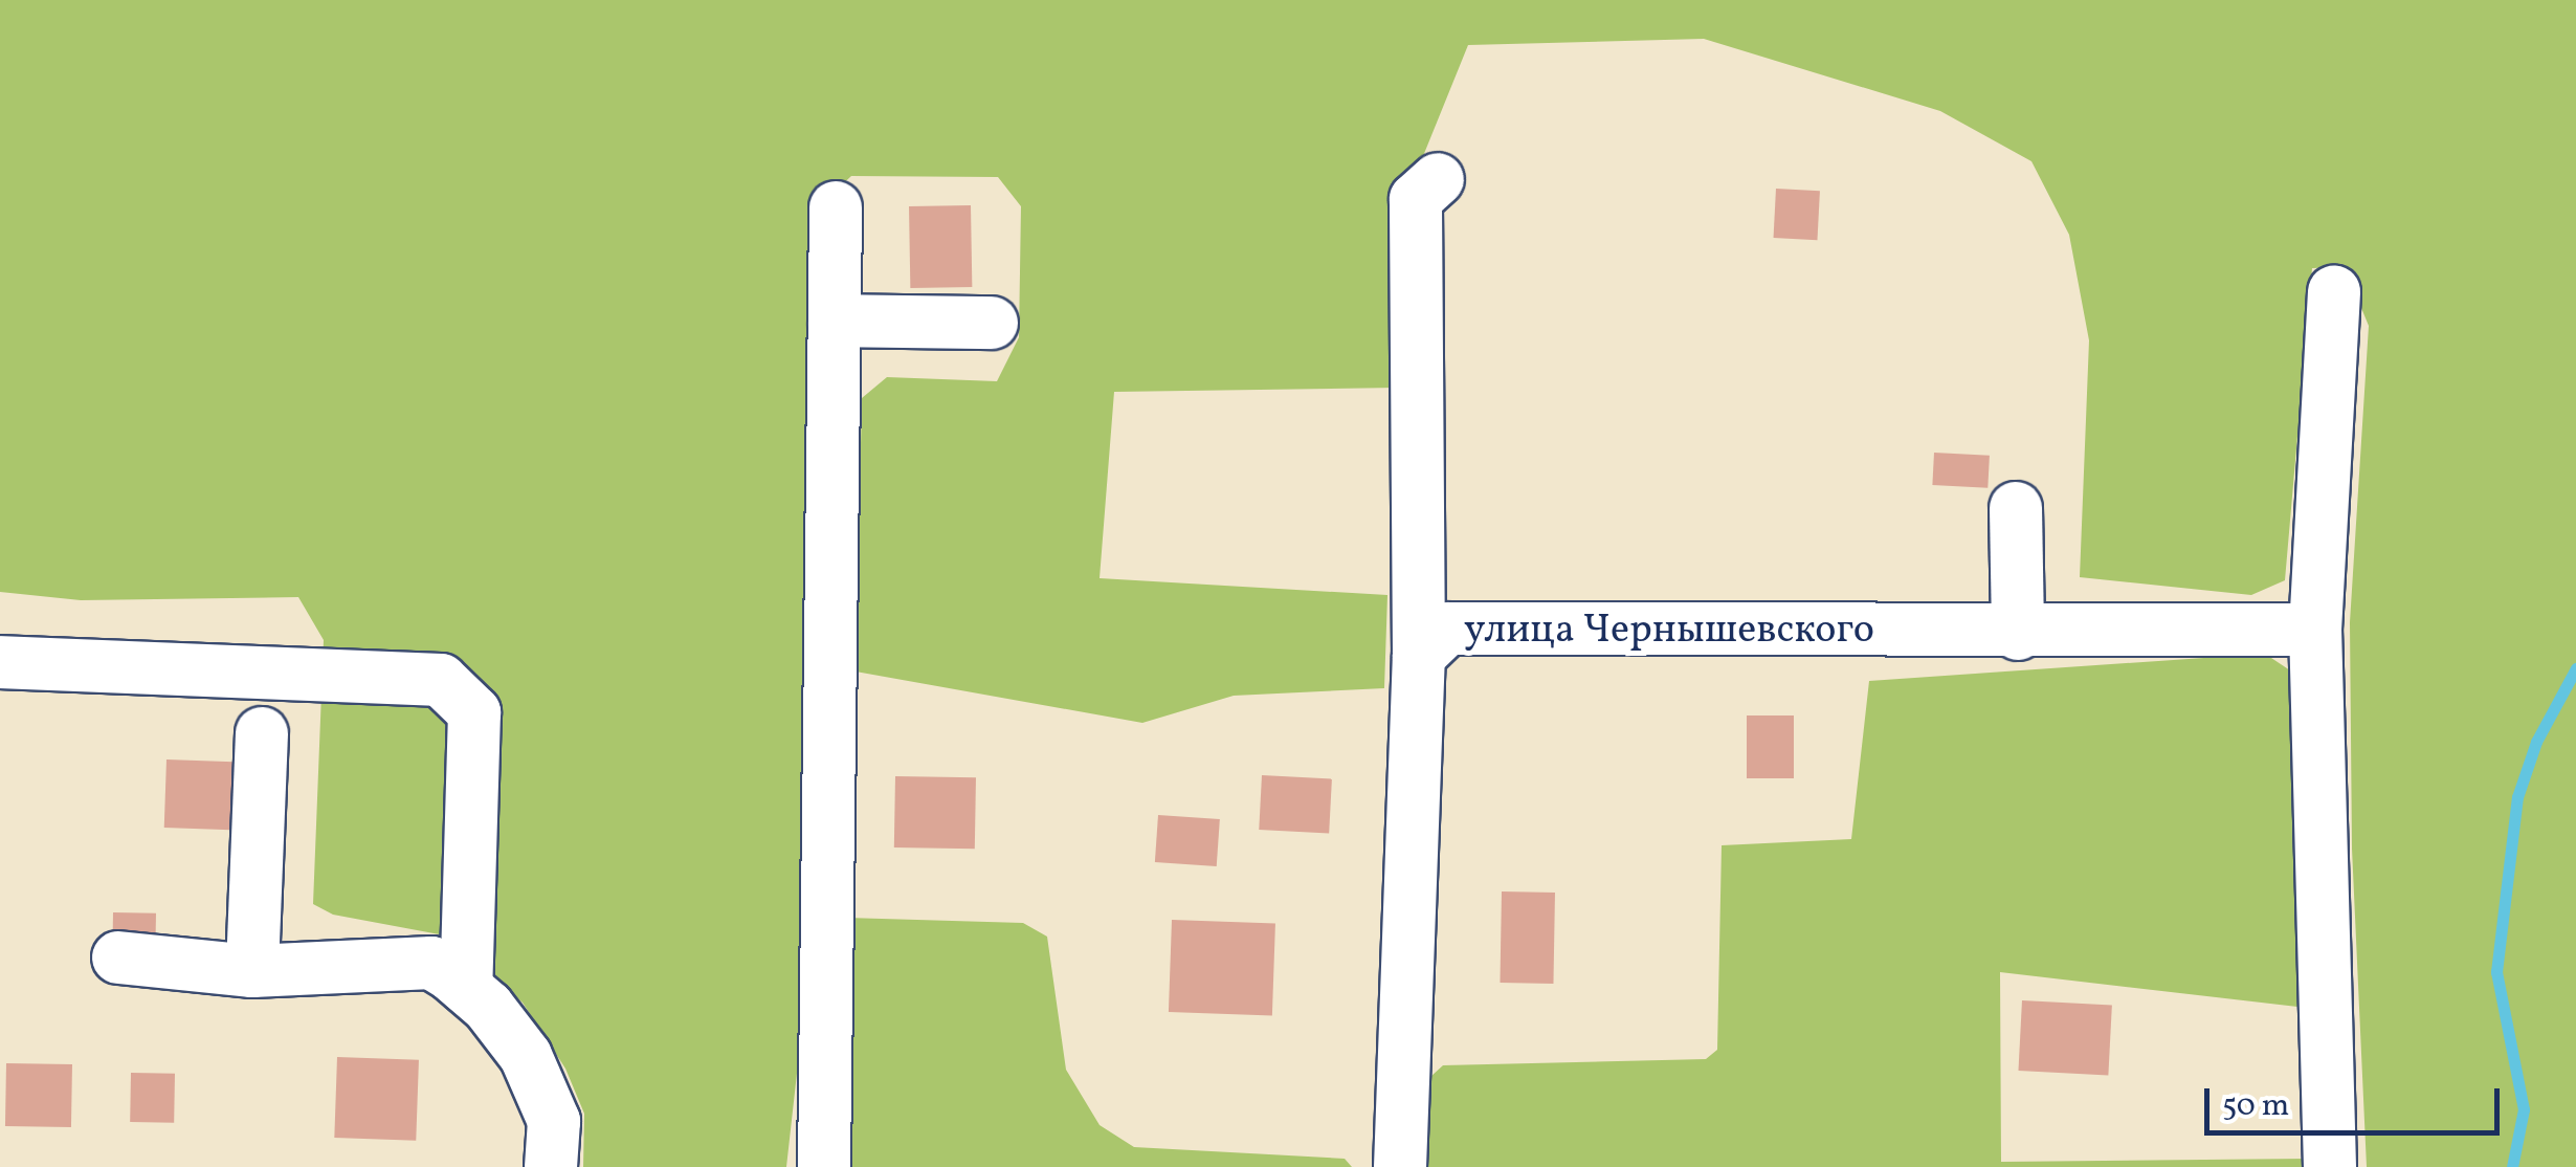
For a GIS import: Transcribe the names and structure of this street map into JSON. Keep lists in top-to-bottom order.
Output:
{
  "streets": {
    "lane": ["улица Чернышевского"]
  },
  "scale_bar": "50 m"
}
